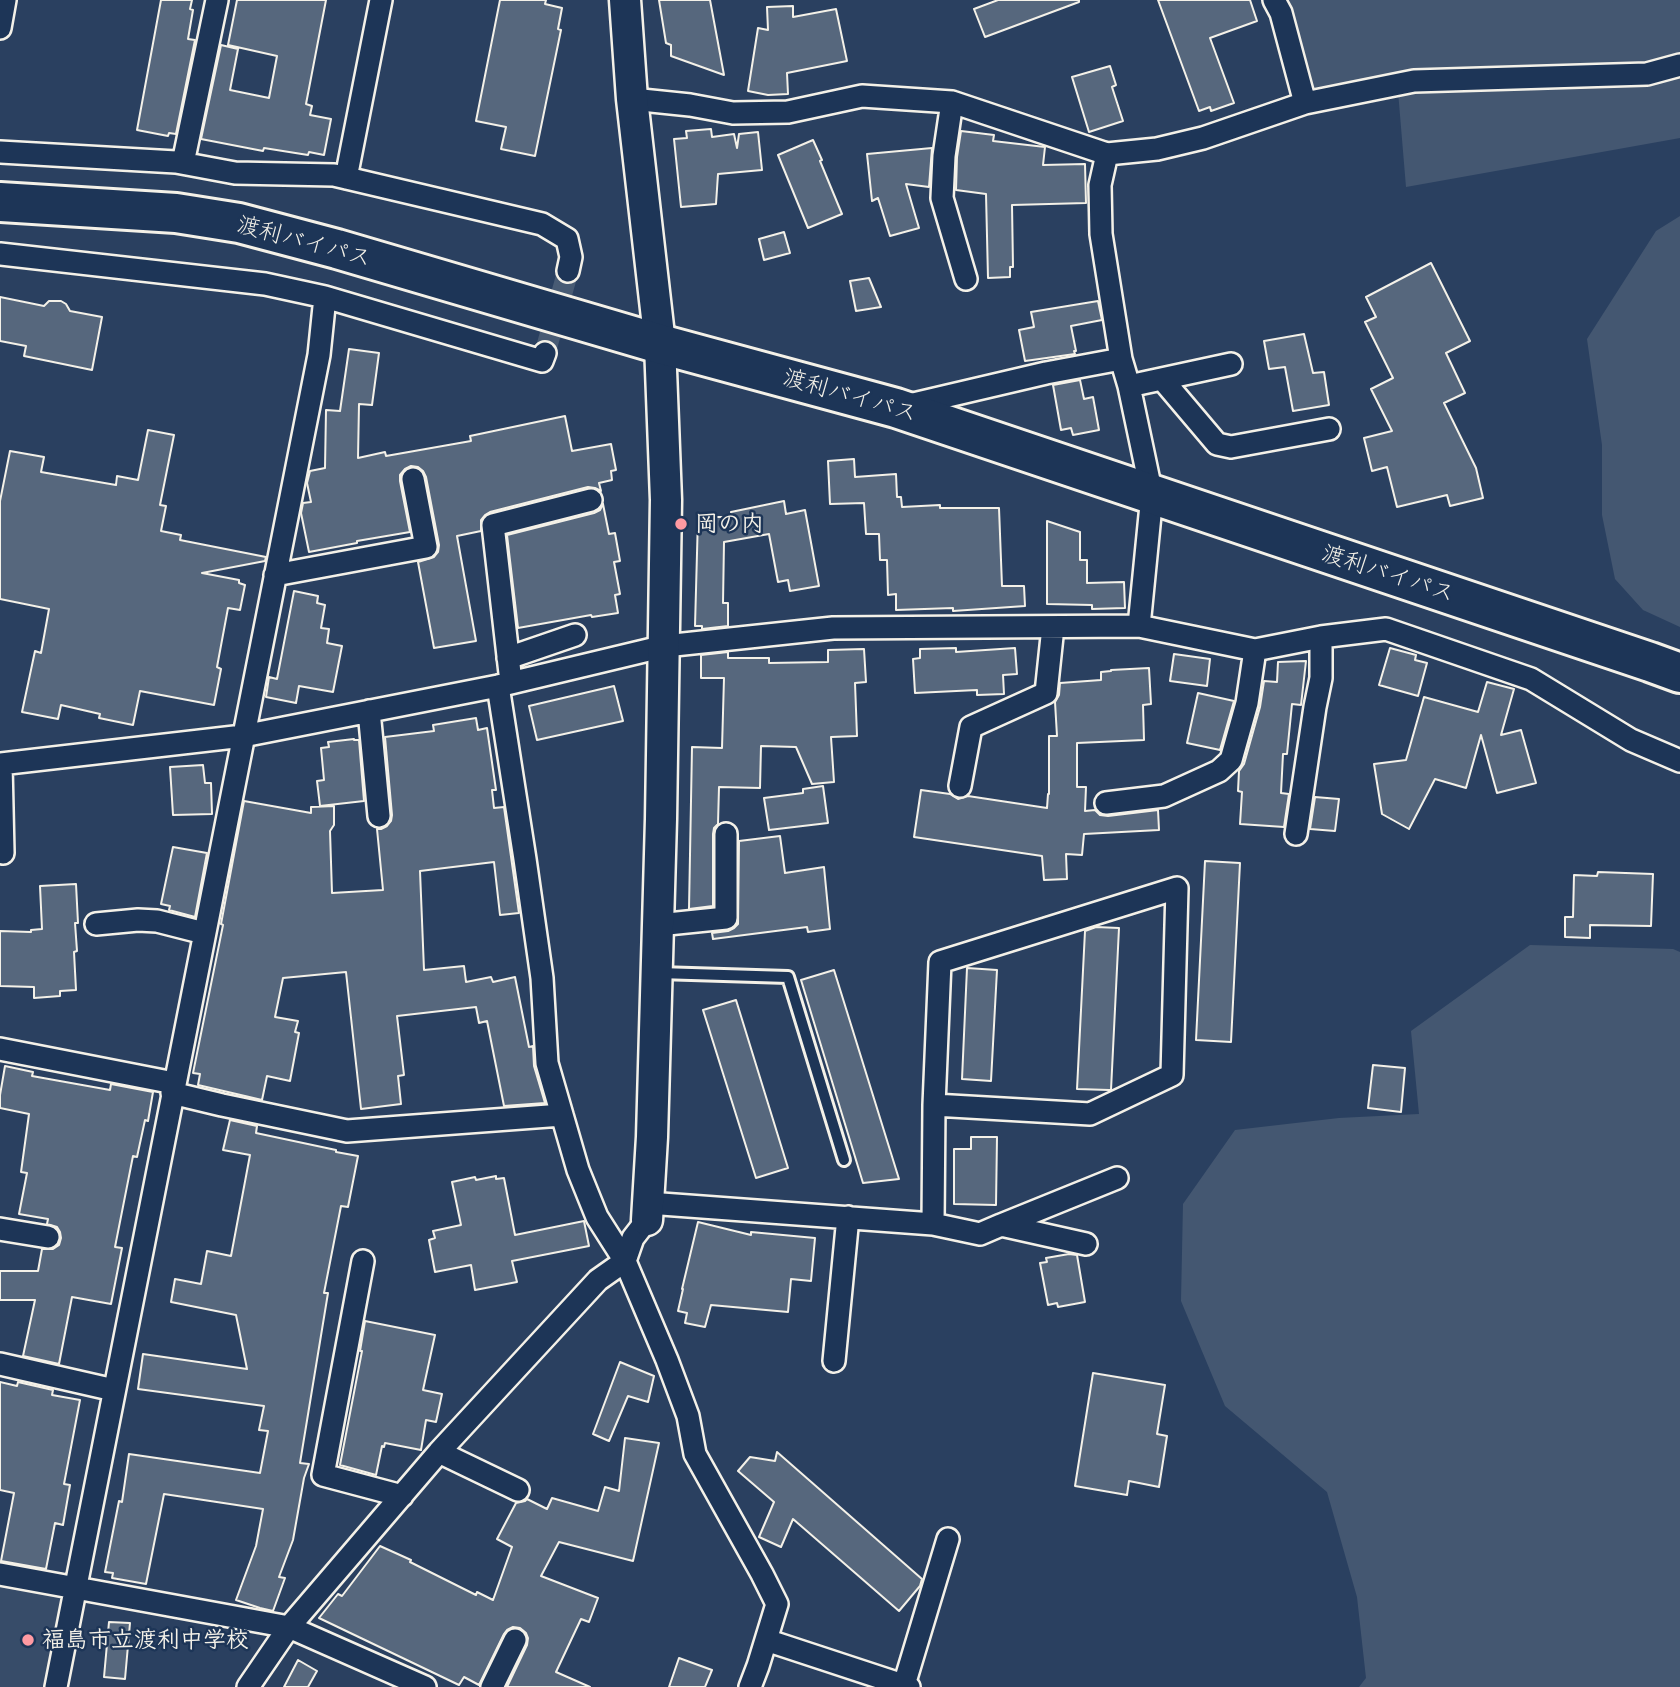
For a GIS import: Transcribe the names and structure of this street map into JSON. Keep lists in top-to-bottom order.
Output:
{
  "streets": {
    "highway": ["渡利バイパス"]
  },
  "places": ["岡の内", "福島市立渡利中学校"]
}
